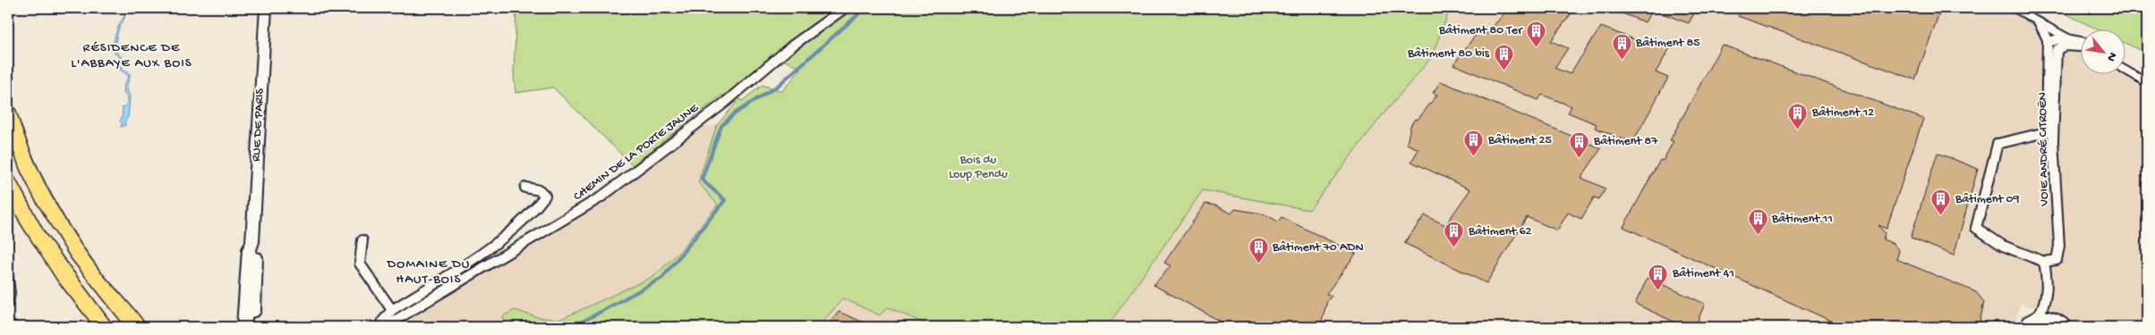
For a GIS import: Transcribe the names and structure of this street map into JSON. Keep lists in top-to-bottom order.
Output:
{
  "streets": {
    "street": ["RUE DE PARIS", "VOIE ANDRÉ CITROËN", "CHEMIN DE LA PORTE JAUNE"]
  },
  "districts": ["RÉSIDENCE DE L'ABBAYE AUX BOIS", "DOMAINE DU HAUT-BOIS"],
  "parks": ["Bois du Loup Pendu"],
  "places": {
    "building": [
      "Bâtiment 80 Ter",
      "Bâtiment 85",
      "Bâtiment 80 bis",
      "Bâtiment 12",
      "Bâtiment 25",
      "Bâtiment 87",
      "Bâtiment 09",
      "Bâtiment 11",
      "Bâtiment 62",
      "Bâtiment 70 ADN",
      "Bâtiment 41"
    ]
  },
  "north": "bottom right"
}
